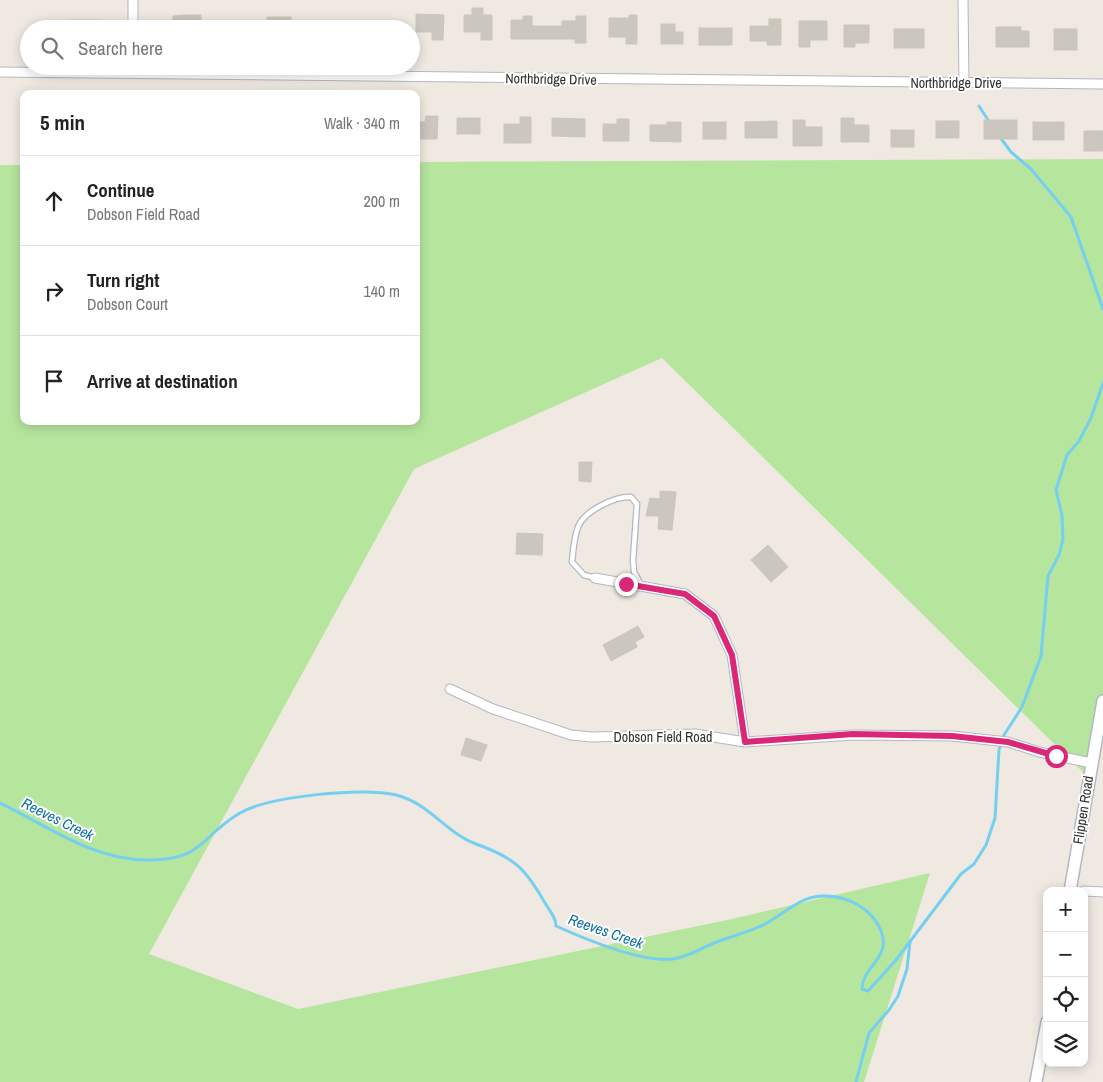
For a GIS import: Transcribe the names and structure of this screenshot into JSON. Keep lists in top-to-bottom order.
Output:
{
  "streets": {
    "street": ["Northbridge Drive", "Dobson Field Road", "Flippen Road"]
  },
  "crossings": [
    ["Dobson Field Road", "Flippen Road"]
  ],
  "water": ["Reeves Creek"],
  "page": {
    "search": "Search here",
    "heading": ["5 min", "Walk · 340 m"],
    "list": [
      ["Continue", "Dobson Field Road", "200 m"],
      ["Turn right", "Dobson Court", "140 m"],
      "Arrive at destination"
    ],
    "map_buttons": ["+", "−"]
  }
}
